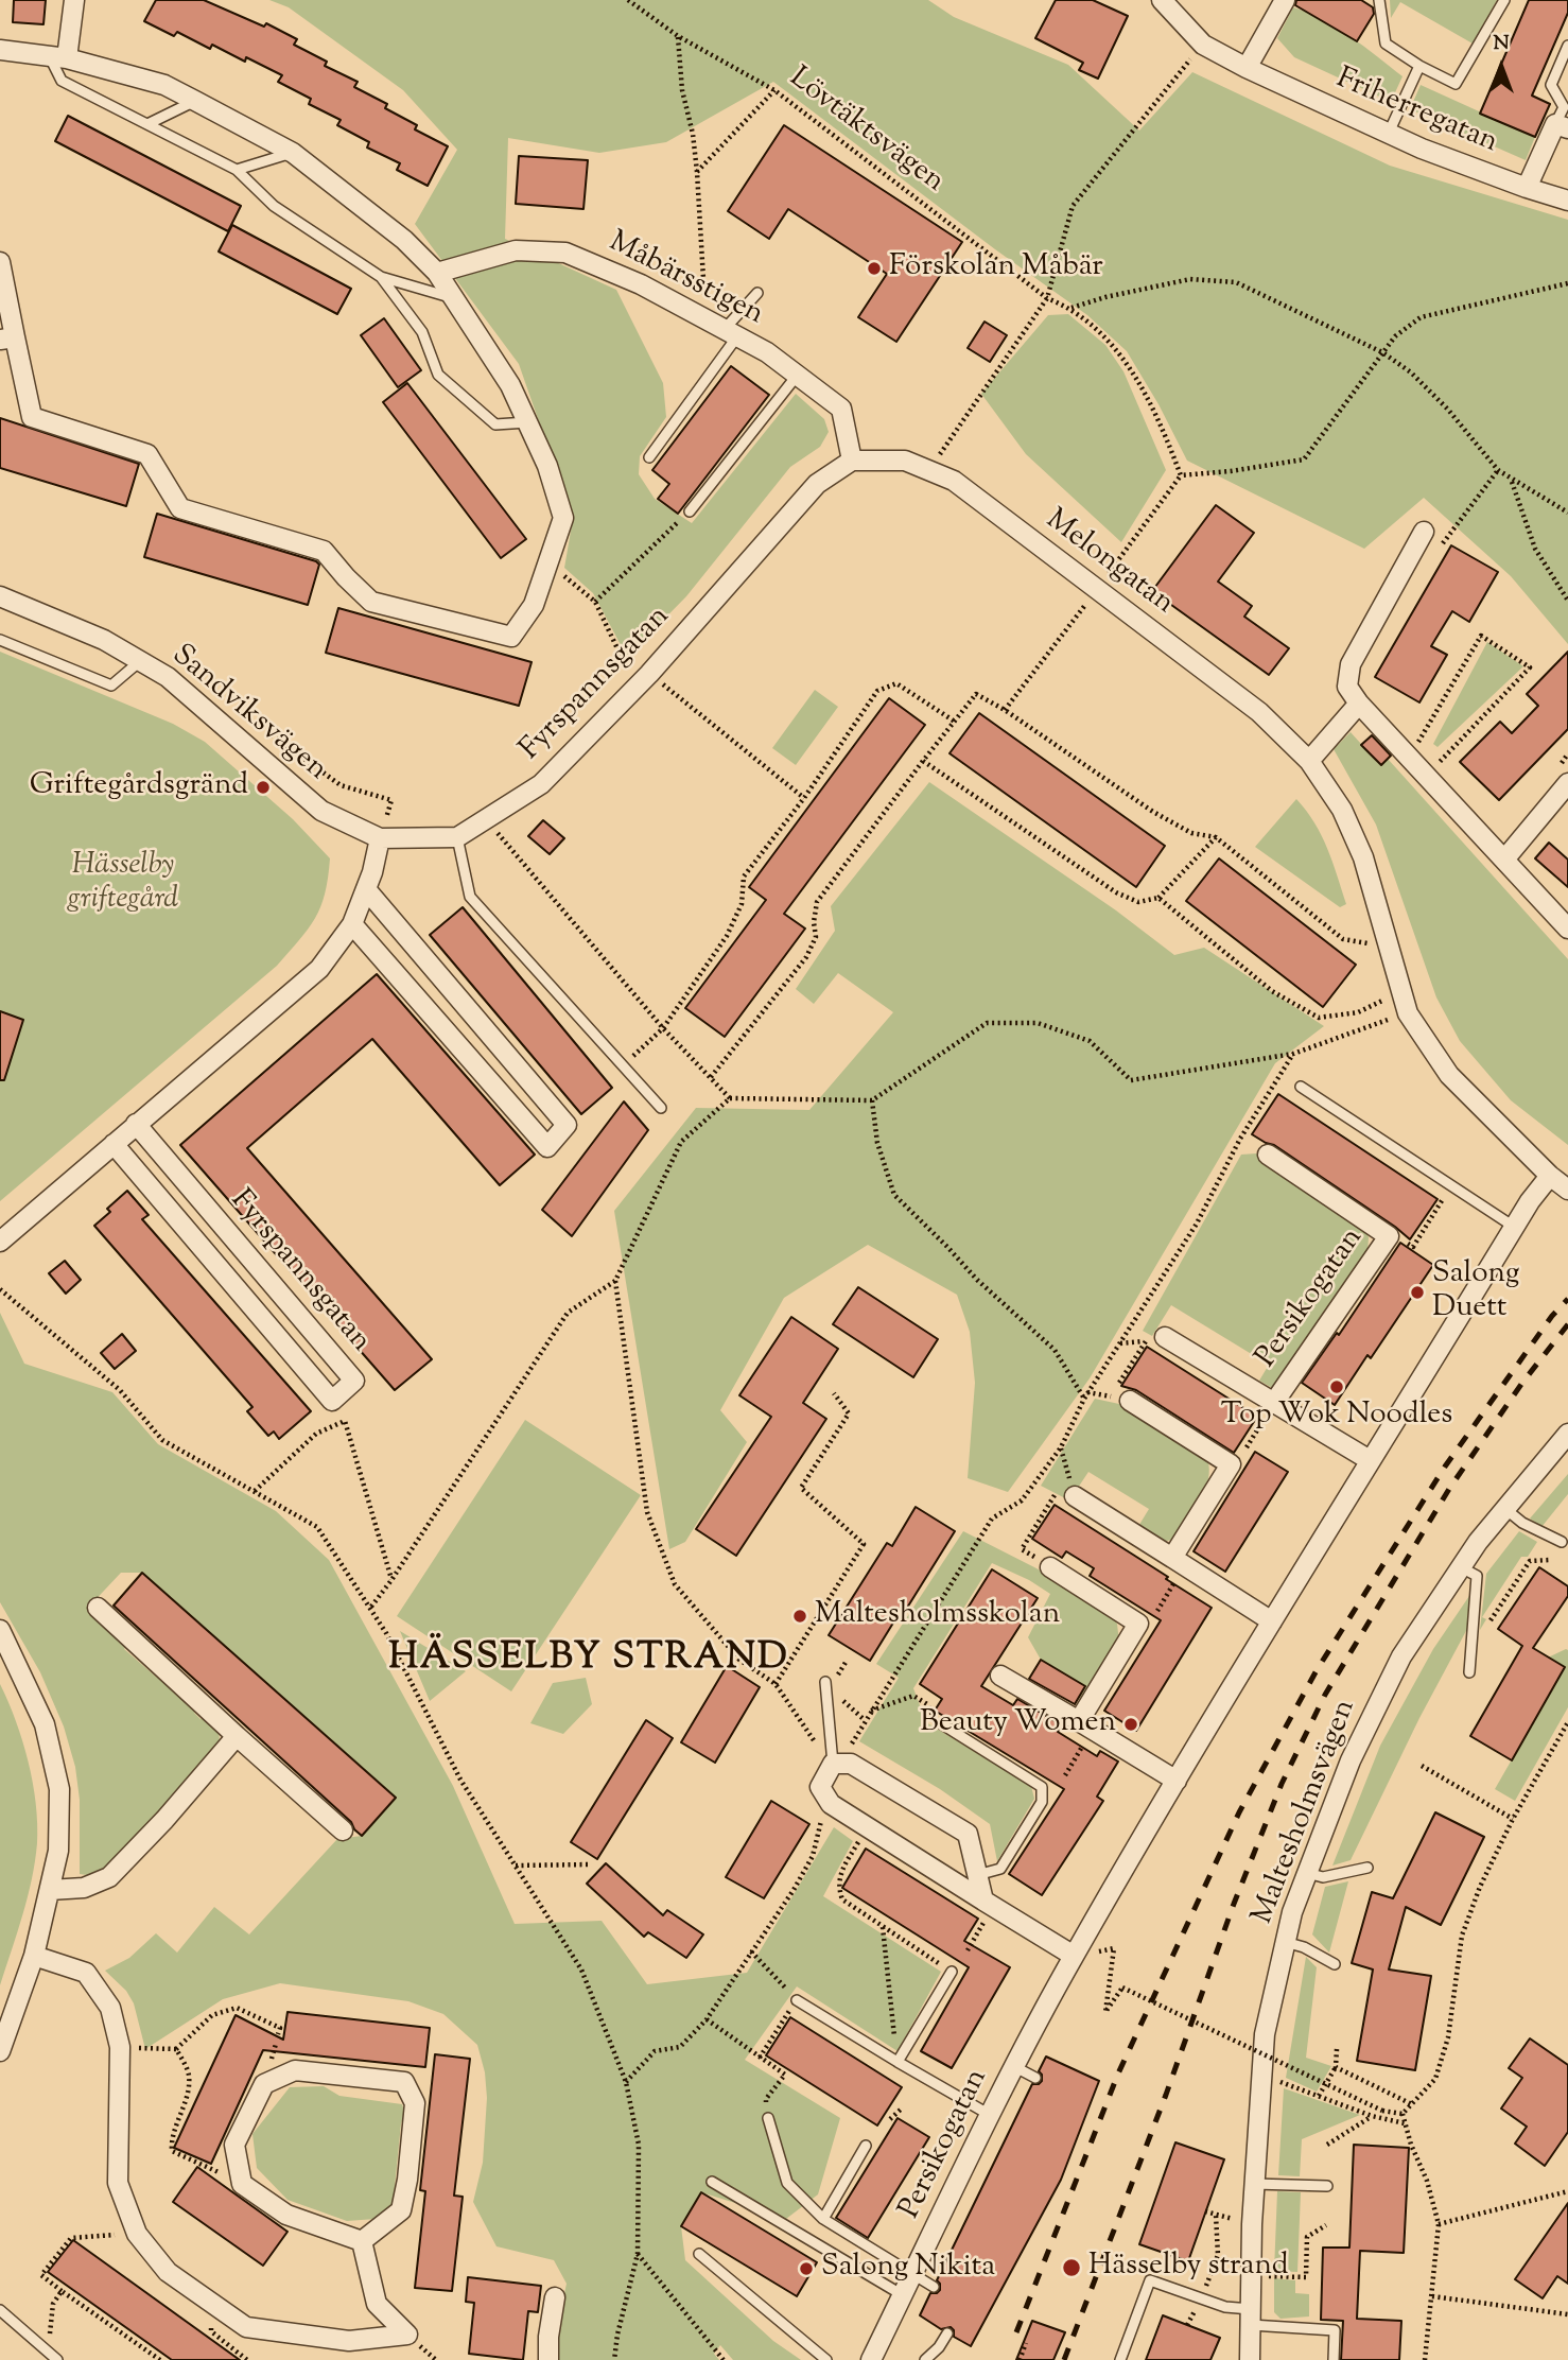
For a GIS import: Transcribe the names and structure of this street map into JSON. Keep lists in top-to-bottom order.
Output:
{
  "streets": {
    "street": [
      "Friherregatan",
      "Måbärsstigen",
      "Melongatan",
      "Fyrspannsgatan",
      "Sandviksvägen",
      "Persikogatan",
      "Maltesholmsvägen"
    ],
    "path": ["Lövtäktsvägen"]
  },
  "crossings": [
    ["Måbärsstigen", "Melongatan"],
    ["Måbärsstigen", "Fyrspannsgatan"],
    ["Melongatan", "Fyrspannsgatan"],
    ["Melongatan", "Persikogatan"],
    ["Fyrspannsgatan", "Sandviksvägen"]
  ],
  "districts": ["HÄSSELBY STRAND"],
  "parks": ["Hässelby griftegård"],
  "places": [
    "Förskolan Måbär",
    "Griftegårdsgränd",
    "Salong Duett",
    "Top Wok Noodles",
    "Maltesholmsskolan",
    "Beauty Women",
    "Hässelby strand",
    "Salong Nikita"
  ],
  "north": "top"
}
